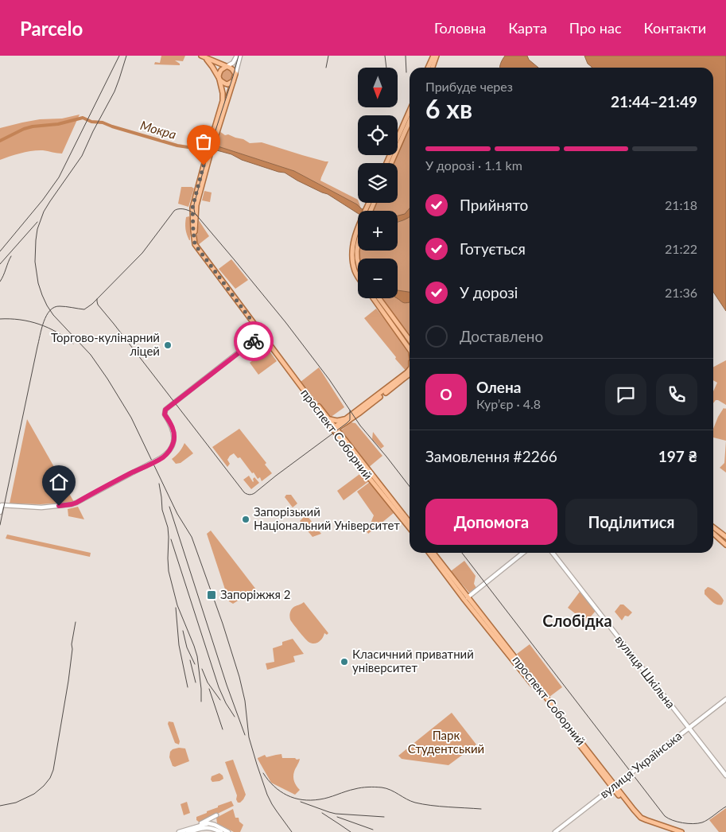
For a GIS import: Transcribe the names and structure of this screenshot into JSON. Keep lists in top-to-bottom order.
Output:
{
  "streets": {
    "main road": ["проспект Соборний", "вулиця Шкільна", "вулиця Українська"]
  },
  "crossings": [
    ["проспект Соборний", "вулиця Українська"],
    ["вулиця Шкільна", "вулиця Українська"]
  ],
  "districts": ["Слобідка"],
  "water": ["Мокра"],
  "parks": ["Парк Студентський"],
  "places": {
    "other": ["Торгово-кулінарний ліцей", "Запорізький Національний Університет", "Класичний приватний університет"],
    "transit": ["Запоріжжя 2"]
  },
  "north": "bottom",
  "page": {
    "header": "Parcelo",
    "nav": [
      "Головна",
      "Карта",
      "Про нас",
      "Контакти"
    ],
    "map_buttons": ["+", "−"],
    "heading": ["6 хв", "Прибуде через", "21:44–21:49"],
    "panel": [
      "Олена",
      "Кур’єр · 4.8",
      "Замовлення #2266",
      "197 ₴"
    ],
    "bar": "У дорозі · 1.1 km",
    "list": [
      ["Прийнято", "21:18"],
      ["Готується", "21:22"],
      ["У дорозі", "21:36"],
      "Доставлено"
    ],
    "round": "О",
    "buttons": ["Допомога", "Поділитися"]
  }
}
